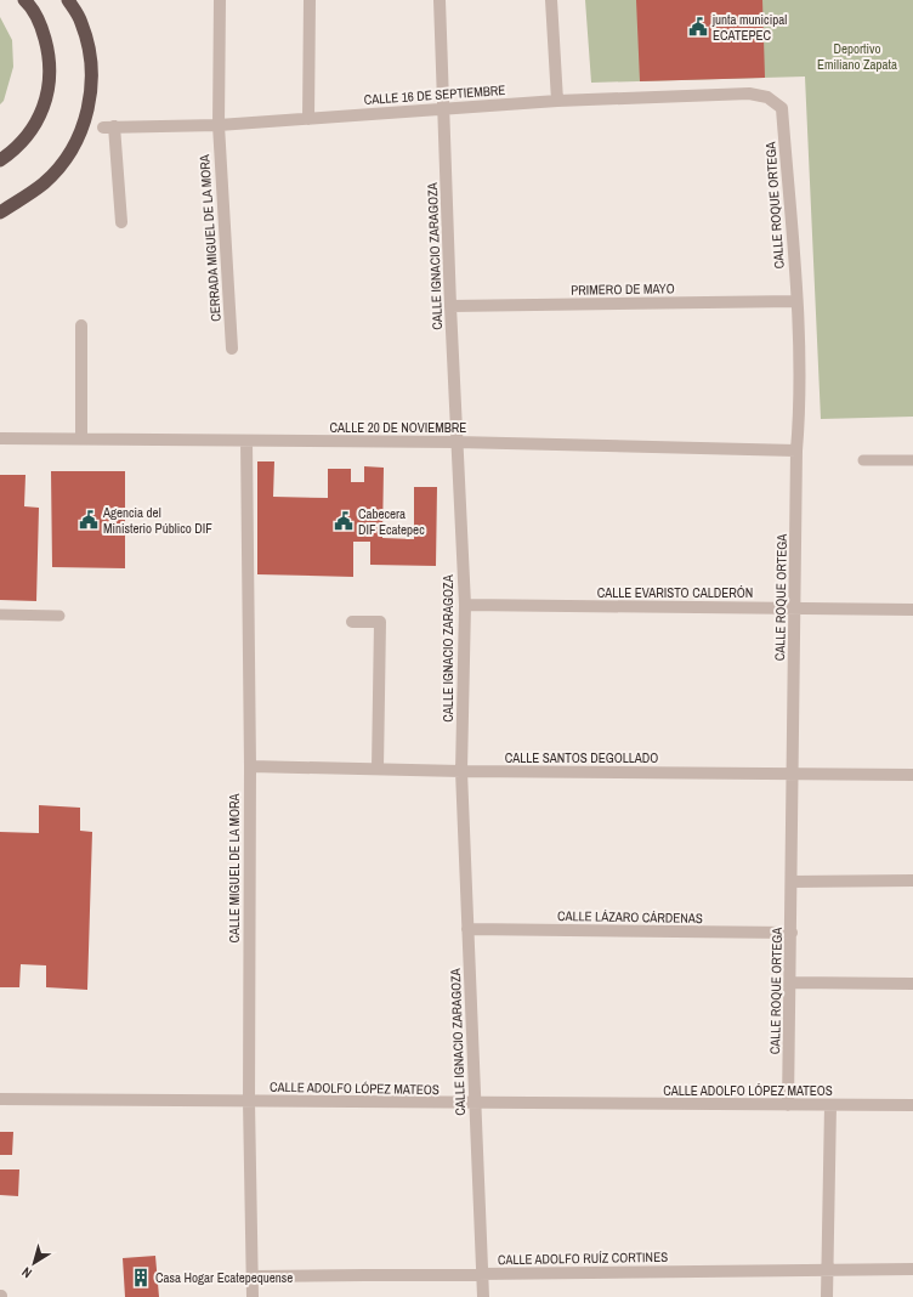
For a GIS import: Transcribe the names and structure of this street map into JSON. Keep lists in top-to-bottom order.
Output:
{
  "streets": {
    "street": [
      "CALLE 16 DE SEPTIEMBRE",
      "CALLE ROQUE ORTEGA",
      "CERRADA MIGUEL DE LA MORA",
      "CALLE IGNACIO ZARAGOZA",
      "PRIMERO DE MAYO",
      "CALLE 20 DE NOVIEMBRE",
      "CALLE EVARISTO CALDERÓN",
      "CALLE SANTOS DEGOLLADO",
      "CALLE MIGUEL DE LA MORA",
      "CALLE LÁZARO CÁRDENAS",
      "CALLE ADOLFO LÓPEZ MATEOS",
      "CALLE ADOLFO RUÍZ CORTINES"
    ]
  },
  "crossings": [
    ["CALLE 16 DE SEPTIEMBRE", "CALLE ROQUE ORTEGA"],
    ["CALLE 16 DE SEPTIEMBRE", "CERRADA MIGUEL DE LA MORA"],
    ["CALLE 16 DE SEPTIEMBRE", "CALLE IGNACIO ZARAGOZA"],
    ["CALLE ROQUE ORTEGA", "PRIMERO DE MAYO"],
    ["CALLE ROQUE ORTEGA", "CALLE 20 DE NOVIEMBRE"],
    ["CALLE ROQUE ORTEGA", "CALLE EVARISTO CALDERÓN"],
    ["CALLE ROQUE ORTEGA", "CALLE SANTOS DEGOLLADO"],
    ["CALLE ROQUE ORTEGA", "CALLE LÁZARO CÁRDENAS"],
    ["CALLE ROQUE ORTEGA", "CALLE ADOLFO LÓPEZ MATEOS"],
    ["CALLE IGNACIO ZARAGOZA", "PRIMERO DE MAYO"],
    ["CALLE IGNACIO ZARAGOZA", "CALLE 20 DE NOVIEMBRE"],
    ["CALLE IGNACIO ZARAGOZA", "CALLE EVARISTO CALDERÓN"],
    ["CALLE IGNACIO ZARAGOZA", "CALLE SANTOS DEGOLLADO"],
    ["CALLE IGNACIO ZARAGOZA", "CALLE LÁZARO CÁRDENAS"],
    ["CALLE IGNACIO ZARAGOZA", "CALLE ADOLFO LÓPEZ MATEOS"],
    ["CALLE IGNACIO ZARAGOZA", "CALLE ADOLFO RUÍZ CORTINES"],
    ["CALLE 20 DE NOVIEMBRE", "CALLE MIGUEL DE LA MORA"],
    ["CALLE SANTOS DEGOLLADO", "CALLE MIGUEL DE LA MORA"],
    ["CALLE MIGUEL DE LA MORA", "CALLE ADOLFO LÓPEZ MATEOS"],
    ["CALLE MIGUEL DE LA MORA", "CALLE ADOLFO RUÍZ CORTINES"]
  ],
  "parks": ["Deportivo Emiliano Zapata"],
  "places": {
    "public building": ["junta municipal ECATEPEC", "Agencia del Ministerio Público DIF", "Cabecera DIF Ecatepec"],
    "building": ["Casa Hogar Ecatepequense"]
  },
  "north": "bottom left"
}
